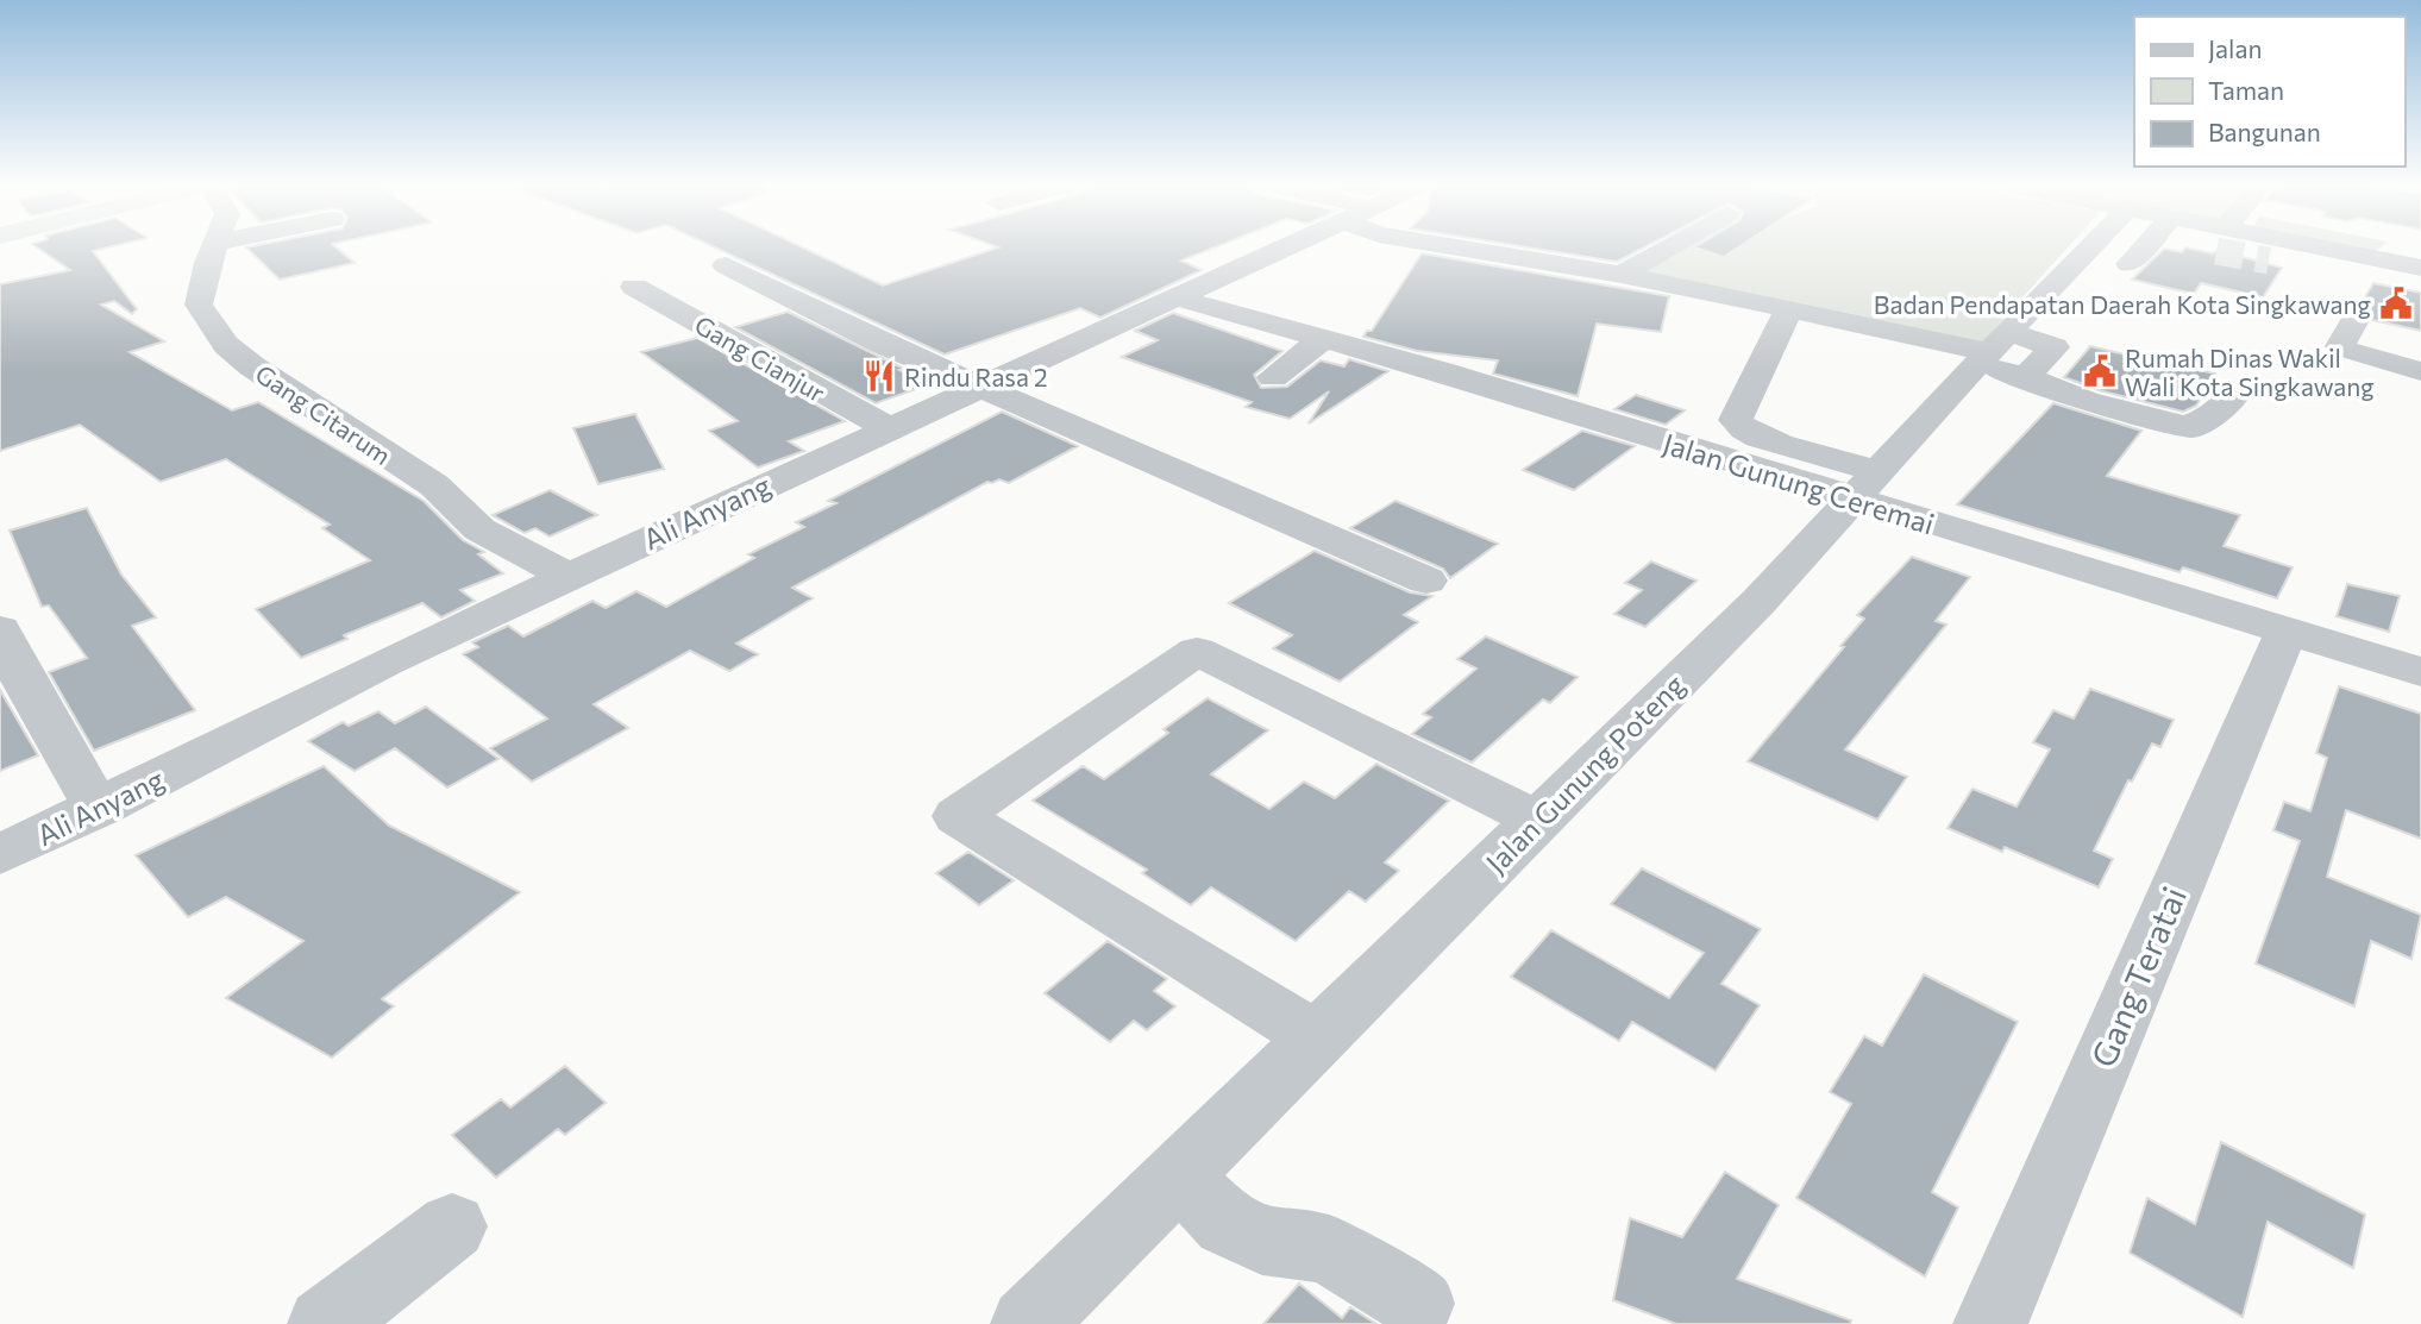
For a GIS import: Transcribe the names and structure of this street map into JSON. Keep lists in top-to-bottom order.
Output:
{
  "streets": {
    "street": [
      "Gang Cianjur",
      "Gang Citarum",
      "Jalan Gunung Ceremai",
      "Ali Anyang",
      "Jalan Gunung Poteng",
      "Gang Teratai"
    ]
  },
  "crossings": [
    ["Gang Cianjur", "Ali Anyang"],
    ["Gang Citarum", "Ali Anyang"],
    ["Jalan Gunung Ceremai", "Ali Anyang"],
    ["Jalan Gunung Ceremai", "Jalan Gunung Poteng"],
    ["Jalan Gunung Ceremai", "Gang Teratai"]
  ],
  "places": {
    "public building": ["Badan Pendapatan Daerah Kota Singkawang", "Rumah Dinas Wakil Wali Kota Singkawang"],
    "restaurant": ["Rindu Rasa 2"]
  },
  "legend": ["Jalan", "Taman", "Bangunan"]
}
